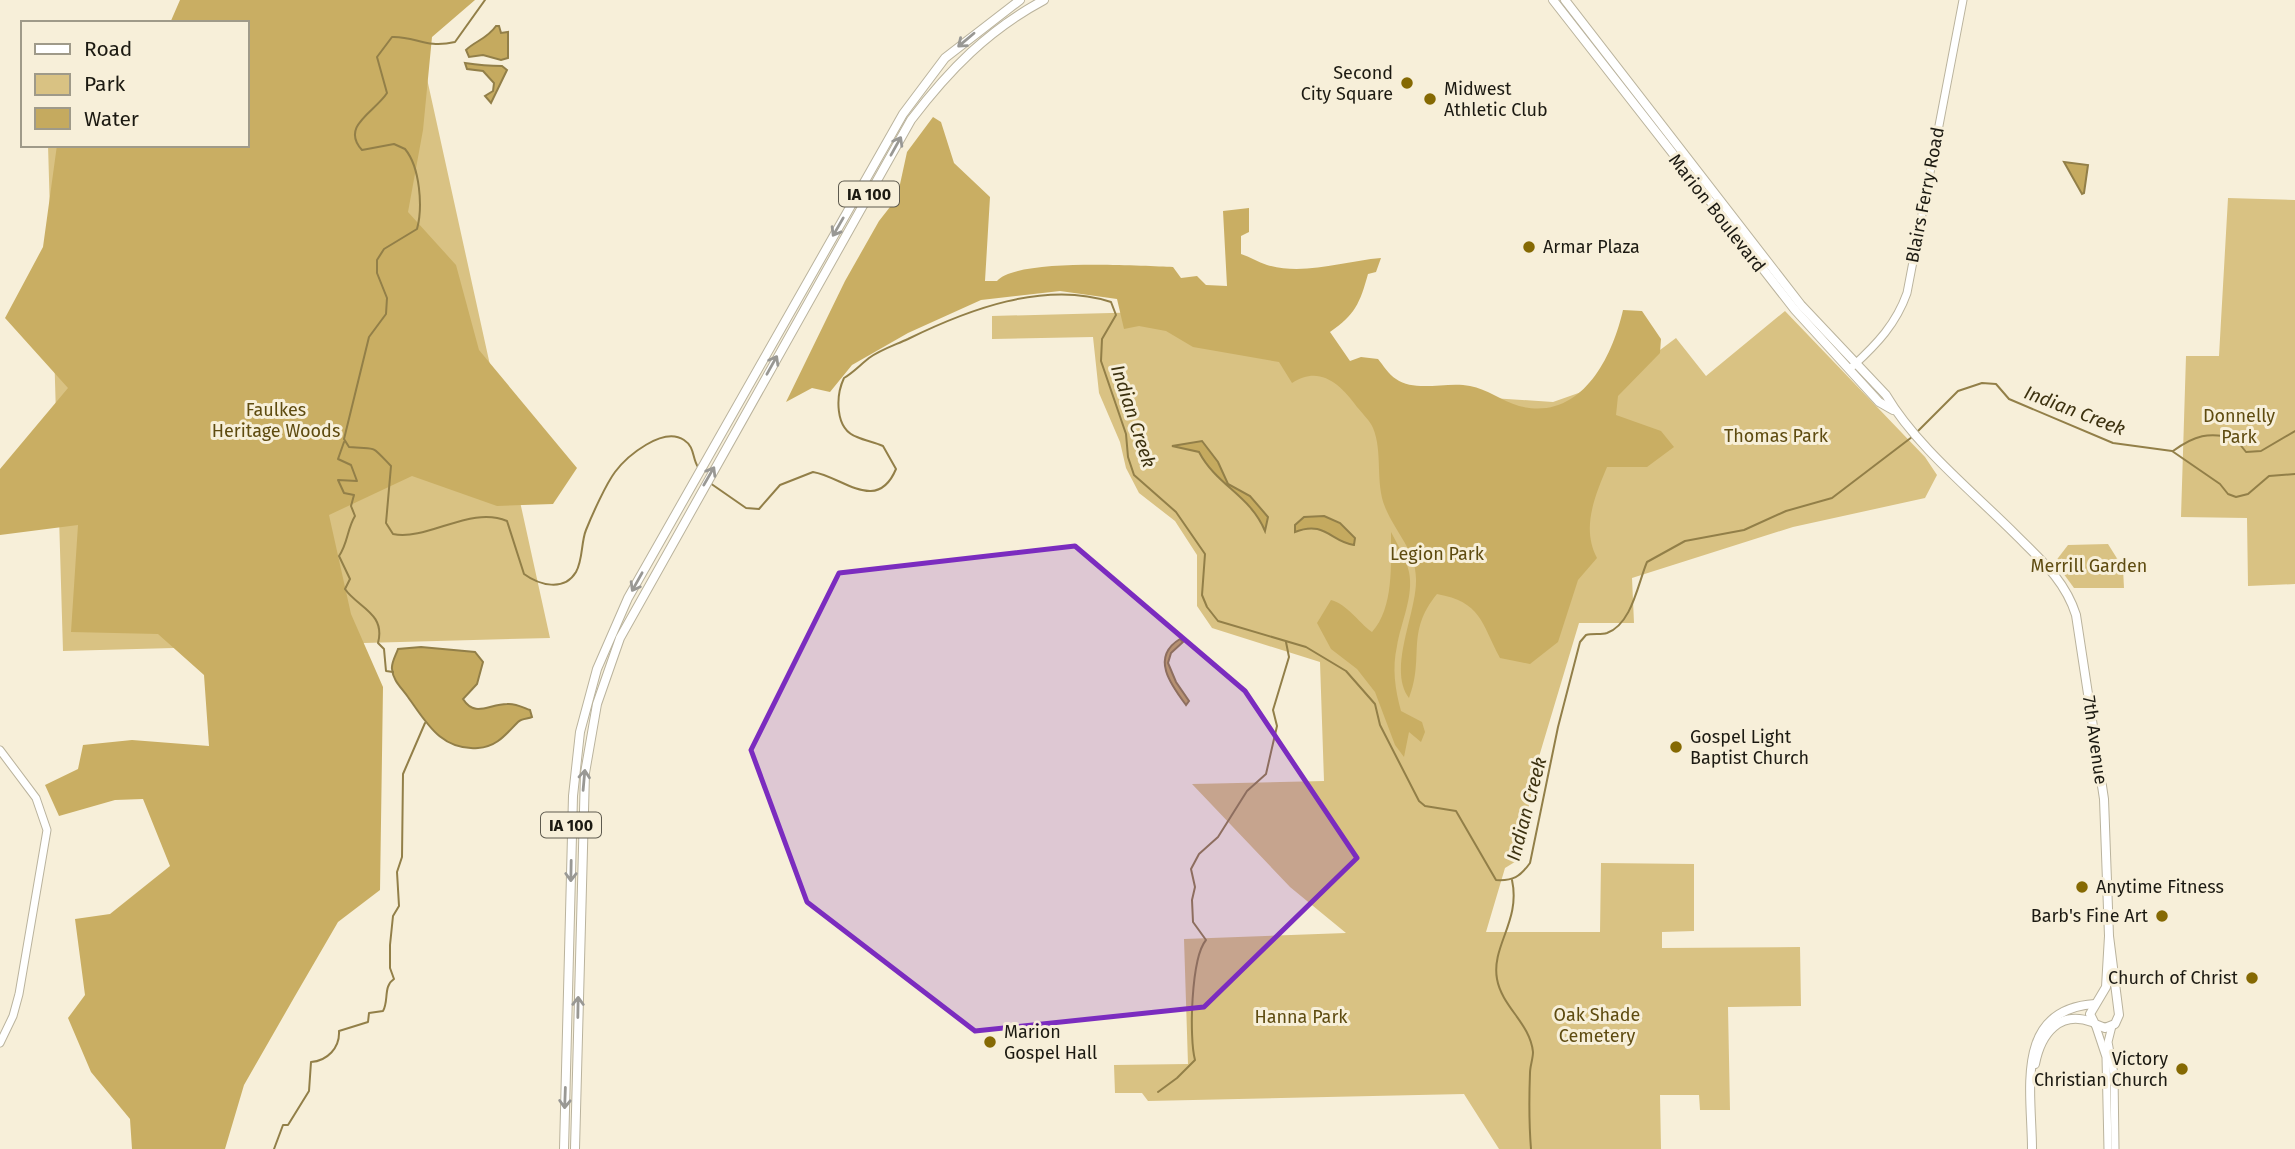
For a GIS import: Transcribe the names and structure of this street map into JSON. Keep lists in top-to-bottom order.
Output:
{
  "streets": {
    "main road": [
      "IA 100",
      "Blairs Ferry Road",
      "Marion Boulevard",
      "7th Avenue"
    ]
  },
  "crossings": [
    ["Blairs Ferry Road", "Marion Boulevard"],
    ["Marion Boulevard", "7th Avenue"]
  ],
  "water": ["Indian Creek"],
  "parks": [
    "Faulkes Heritage Woods",
    "Donnelly Park",
    "Thomas Park",
    "Legion Park",
    "Merrill Garden",
    "Oak Shade Cemetery",
    "Hanna Park"
  ],
  "places": [
    "Second City Square",
    "Midwest Athletic Club",
    "Armar Plaza",
    "Gospel Light Baptist Church",
    "Anytime Fitness",
    "Barb's Fine Art",
    "Church of Christ",
    "Marion Gospel Hall",
    "Victory Christian Church"
  ],
  "legend": ["Road", "Park", "Water"]
}
